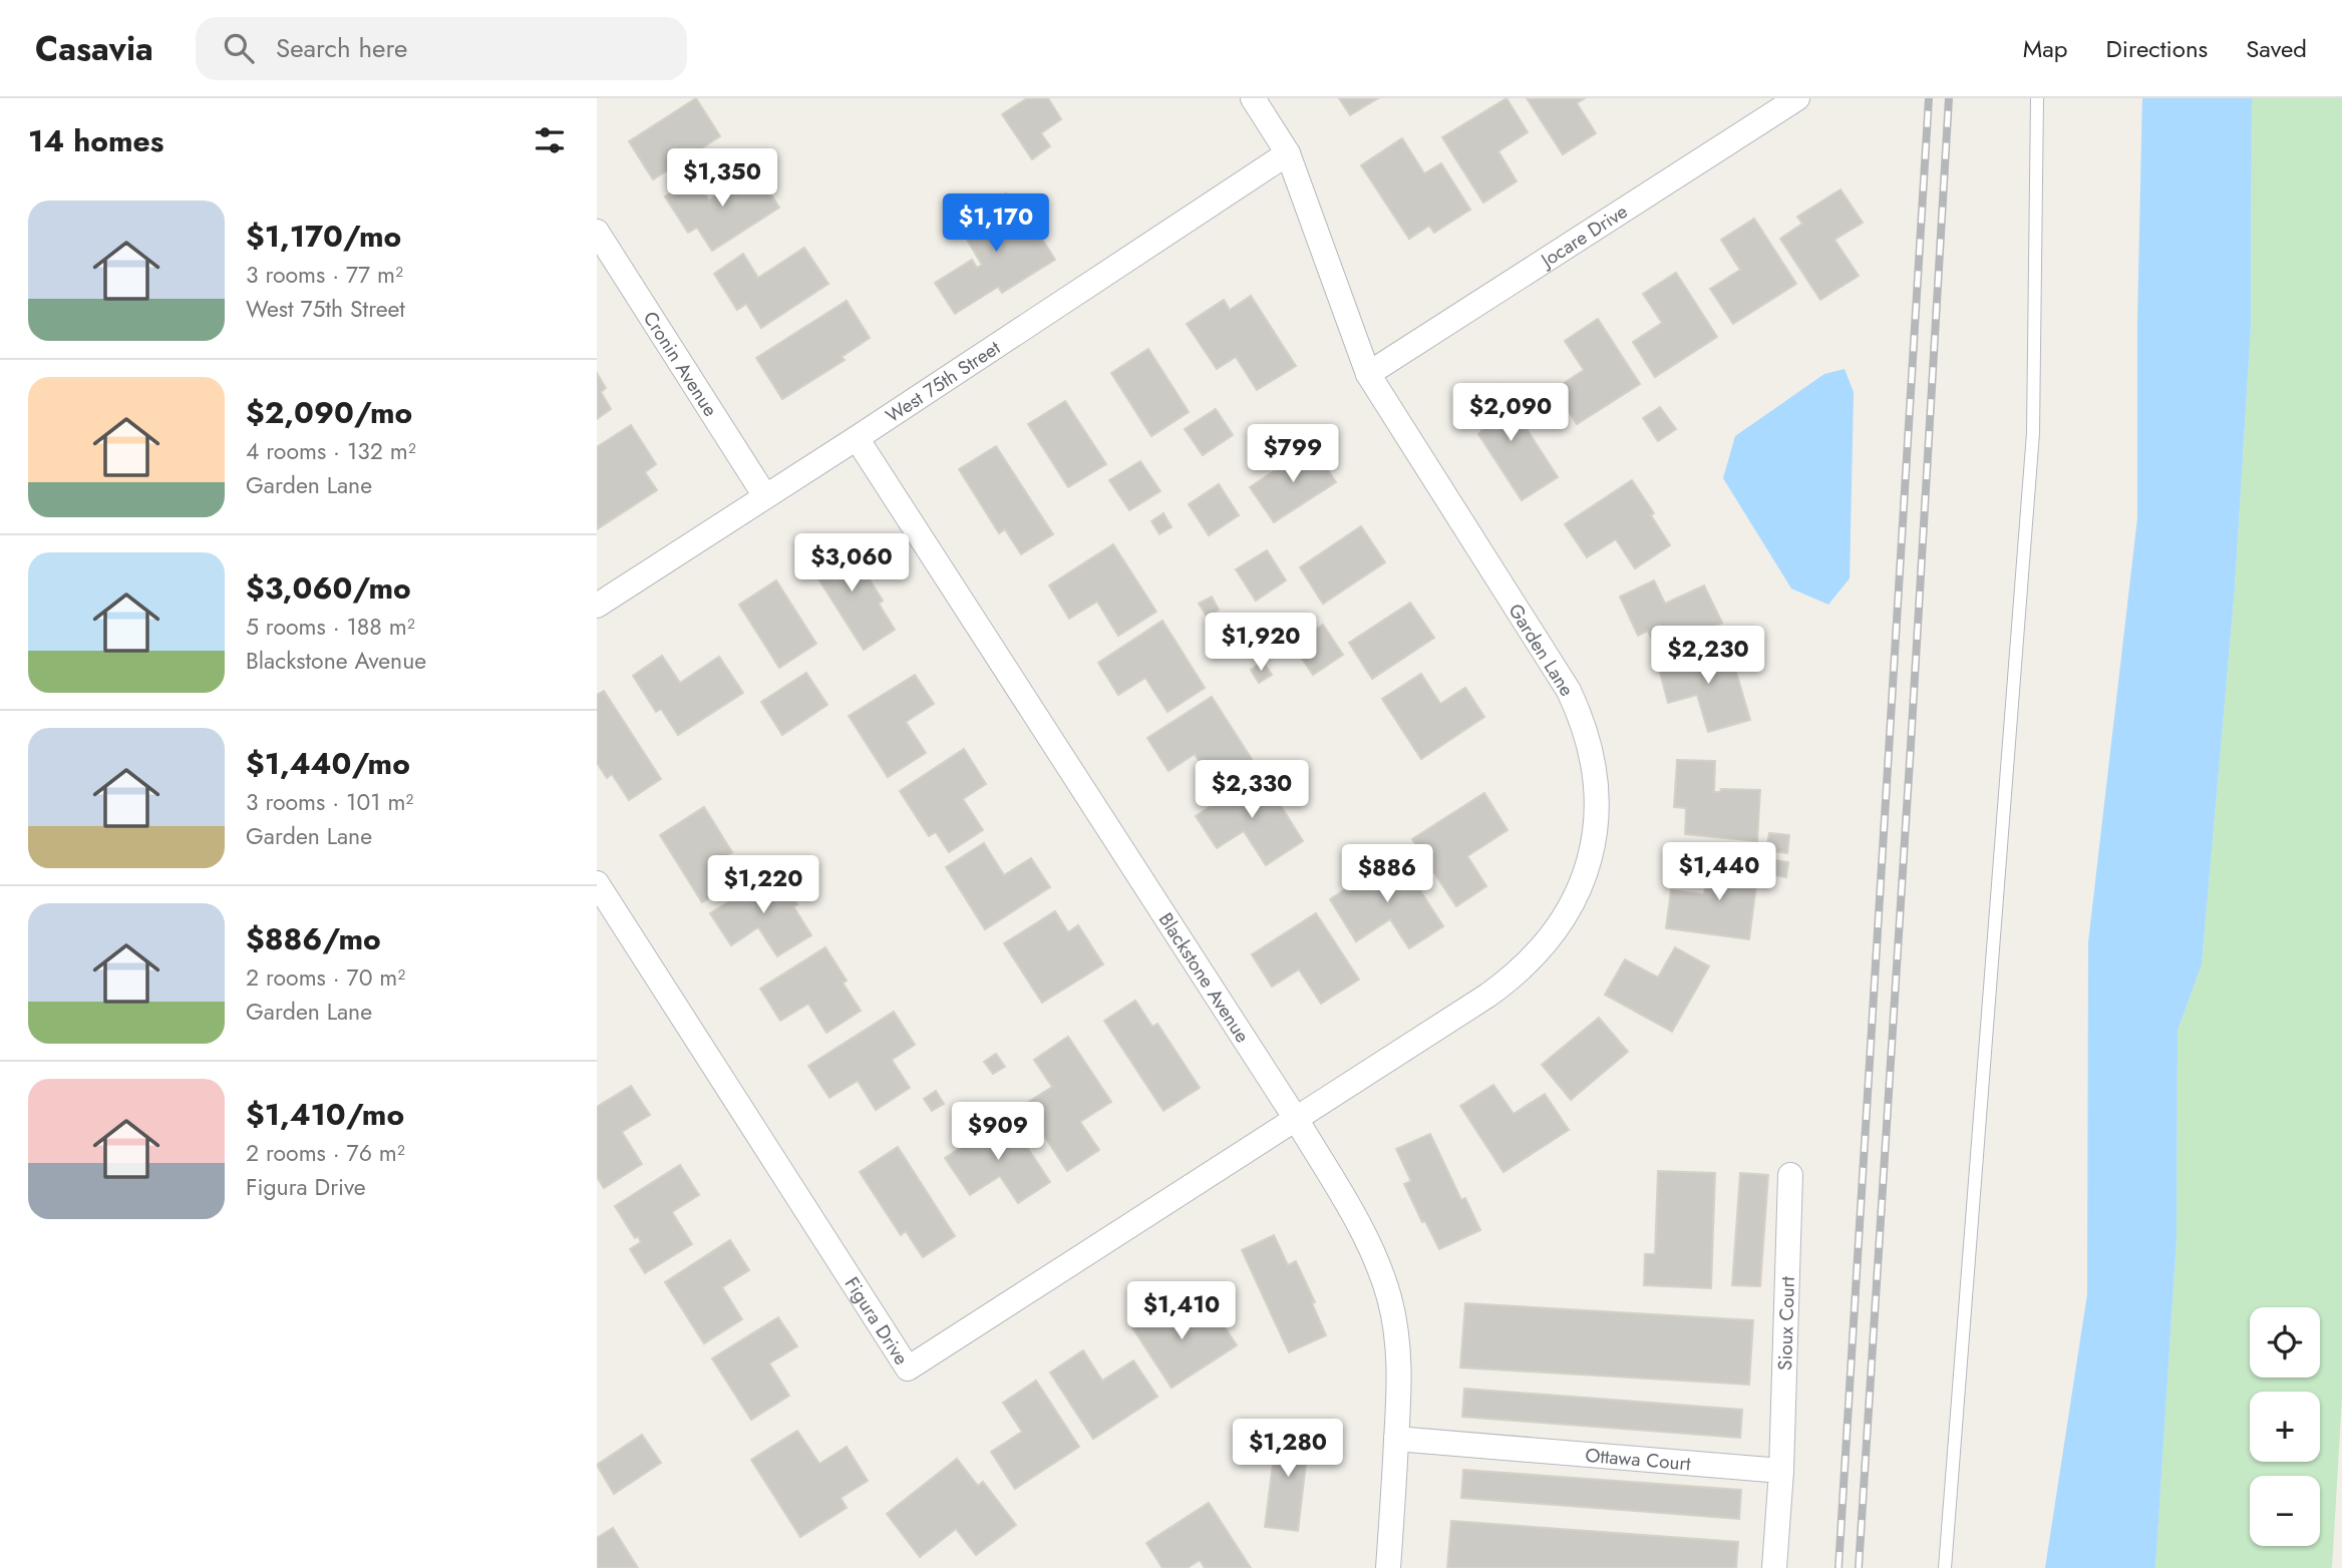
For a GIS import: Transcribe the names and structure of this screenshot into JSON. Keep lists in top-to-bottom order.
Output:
{
  "streets": {
    "street": [
      "Jocare Drive",
      "Cronin Avenue",
      "West 75th Street",
      "Garden Lane",
      "Blackstone Avenue",
      "Figura Drive",
      "Sioux Court",
      "Ottawa Court"
    ]
  },
  "crossings": [
    ["Jocare Drive", "Garden Lane"],
    ["Cronin Avenue", "West 75th Street"],
    ["West 75th Street", "Garden Lane"],
    ["West 75th Street", "Blackstone Avenue"],
    ["Garden Lane", "Blackstone Avenue"],
    ["Garden Lane", "Figura Drive"],
    ["Blackstone Avenue", "Figura Drive"],
    ["Blackstone Avenue", "Ottawa Court"],
    ["Sioux Court", "Ottawa Court"]
  ],
  "page": {
    "header": "Casavia",
    "search": "Search here",
    "nav": ["Map", "Directions", "Saved"],
    "heading": "14 homes",
    "price": [
      "$1,350",
      "$1,170",
      "$2,090",
      "$799",
      "$3,060",
      "$1,920",
      "$2,230",
      "$2,330",
      "$1,440",
      "$886",
      "$1,220",
      "$909",
      "$1,410",
      "$1,280"
    ],
    "list": [
      {
        "name": "$1,170/mo",
        "note": "3 rooms · 77 m² · West 75th Street"
      },
      {
        "name": "$2,090/mo",
        "note": "4 rooms · 132 m² · Garden Lane"
      },
      {
        "name": "$3,060/mo",
        "note": "5 rooms · 188 m² · Blackstone Avenue"
      },
      {
        "name": "$1,440/mo",
        "note": "3 rooms · 101 m² · Garden Lane"
      },
      {
        "name": "$886/mo",
        "note": "2 rooms · 70 m² · Garden Lane"
      },
      {
        "name": "$1,410/mo",
        "note": "2 rooms · 76 m² · Figura Drive"
      }
    ],
    "map_buttons": ["+", "−"]
  }
}
